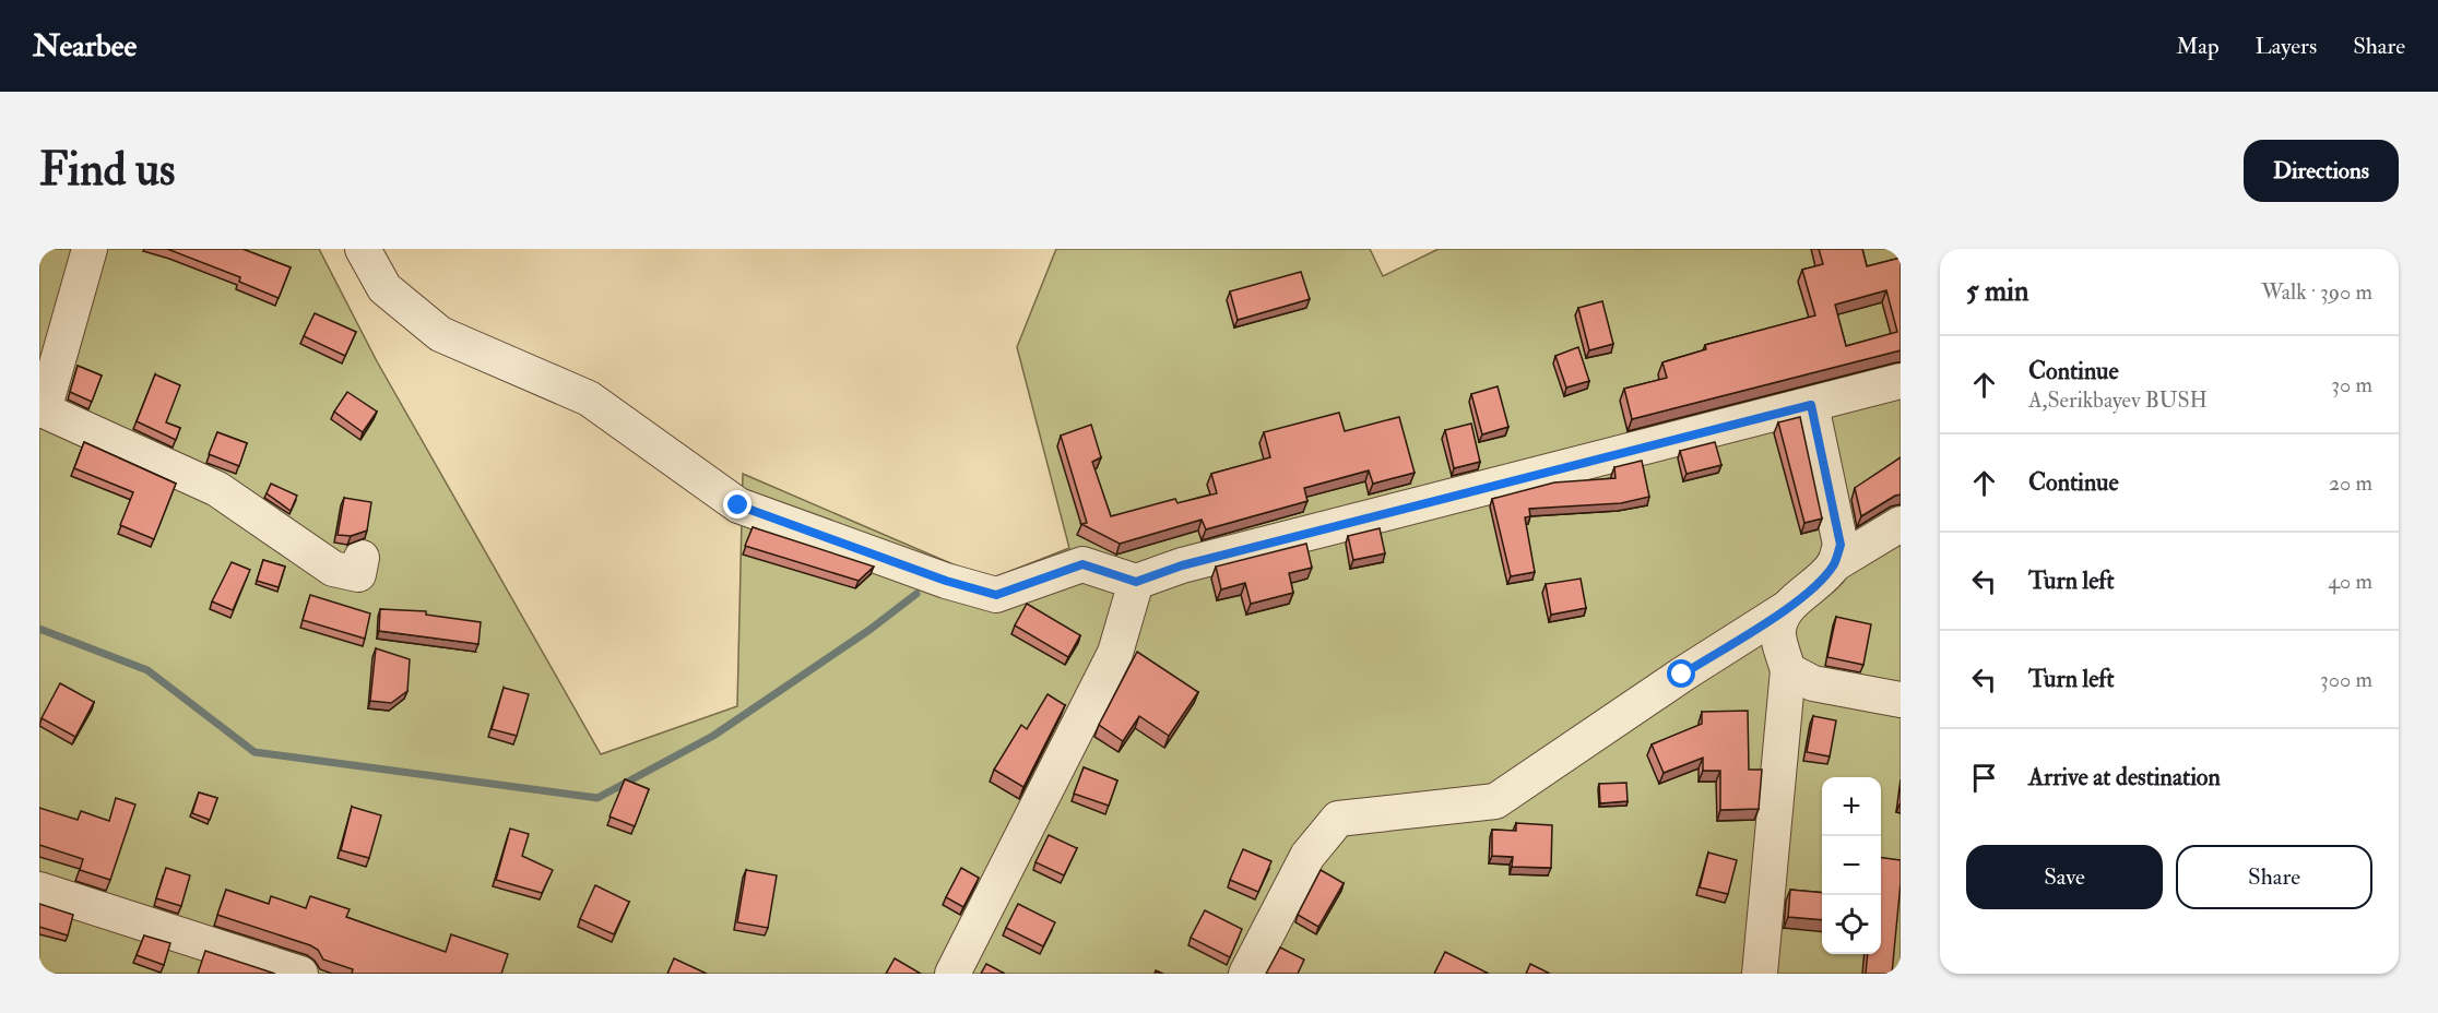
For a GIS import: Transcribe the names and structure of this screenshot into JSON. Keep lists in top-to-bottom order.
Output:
{
  "page": {
    "header": "Nearbee",
    "nav": ["Map", "Layers", "Share"],
    "buttons": [
      "Directions",
      ["Save", "Share"]
    ],
    "title": "Find us",
    "heading": ["5 min", "Walk · 390 m"],
    "list": [
      ["Continue", "A,Serikbayev BUSH", "30 m"],
      ["Continue", "20 m"],
      ["Turn left", "40 m"],
      ["Turn left", "300 m"],
      "Arrive at destination"
    ],
    "map_buttons": ["+", "−"]
  }
}
